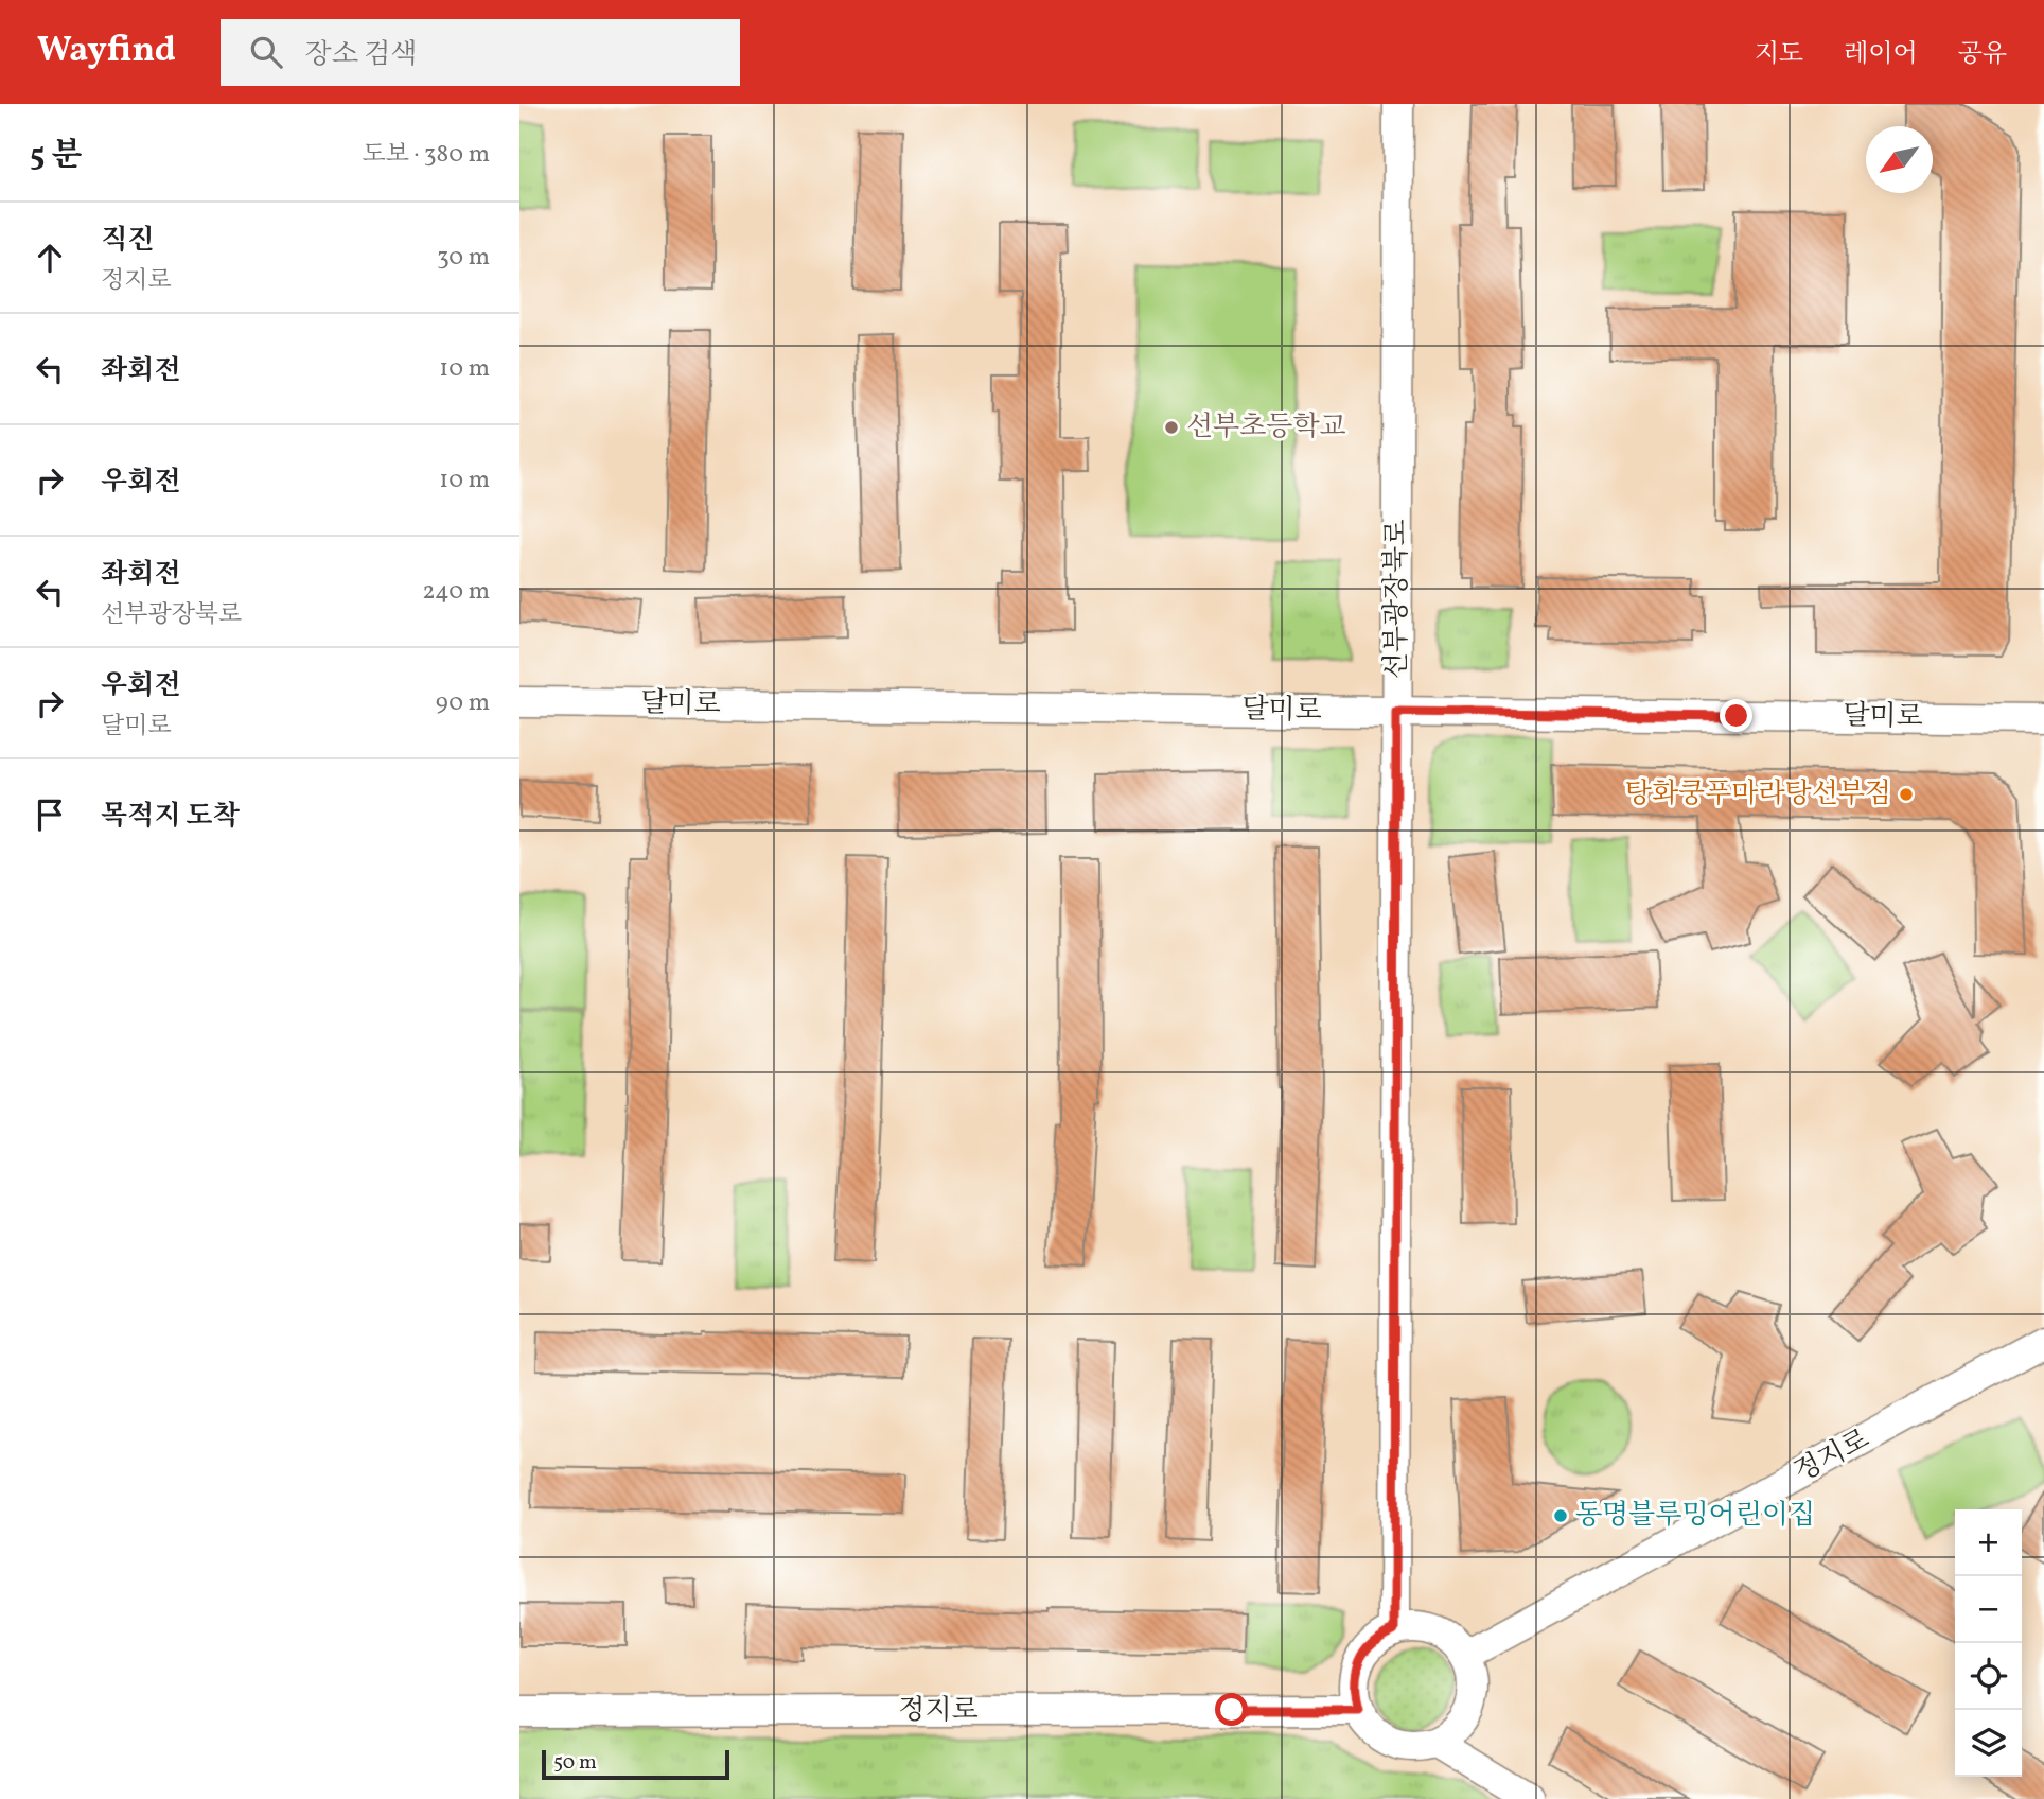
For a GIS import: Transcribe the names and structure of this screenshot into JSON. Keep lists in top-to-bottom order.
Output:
{
  "streets": {
    "street": ["선부광장북로", "달미로", "정지로"]
  },
  "crossings": [
    ["선부광장북로", "달미로"],
    ["선부광장북로", "정지로"]
  ],
  "places": ["선부초등학교", "탕화쿵푸마라탕선부점", "동명블루밍어린이집"],
  "scale_bar": "50 m",
  "north": "bottom left",
  "page": {
    "header": "Wayfind",
    "search": "장소 검색",
    "nav": ["지도", "레이어", "공유"],
    "heading": ["5 분", "도보 · 380 m"],
    "list": [
      ["직진", "정지로", "30 m"],
      ["좌회전", "10 m"],
      ["우회전", "10 m"],
      ["좌회전", "선부광장북로", "240 m"],
      ["우회전", "달미로", "90 m"],
      "목적지 도착"
    ],
    "map_buttons": ["+", "−"],
    "scale": "50 m"
  }
}
